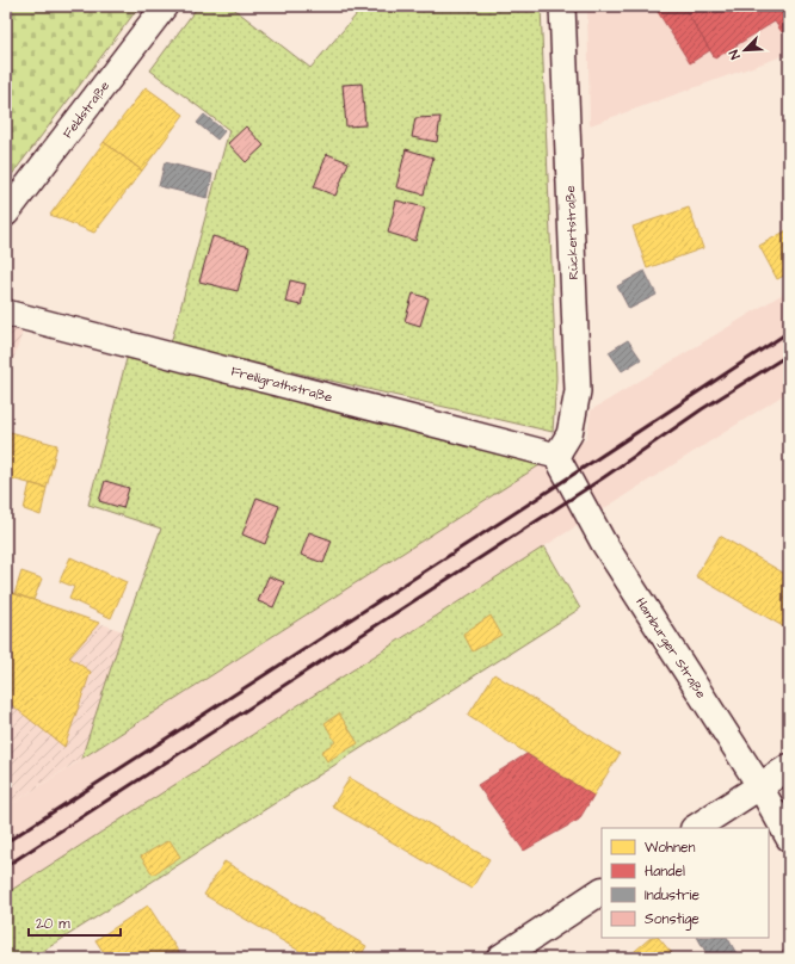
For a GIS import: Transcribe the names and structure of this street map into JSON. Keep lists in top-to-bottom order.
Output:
{
  "streets": {
    "street": [
      "Feldstraße",
      "Rückertstraße",
      "Freiligrathstraße",
      "Hamburger Straße"
    ]
  },
  "crossings": [
    ["Rückertstraße", "Freiligrathstraße"],
    ["Rückertstraße", "Hamburger Straße"],
    ["Freiligrathstraße", "Hamburger Straße"]
  ],
  "legend": [
    "Wohnen",
    "Handel",
    "Industrie",
    "Sonstige"
  ],
  "scale_bar": "20 m",
  "north": "bottom left"
}
